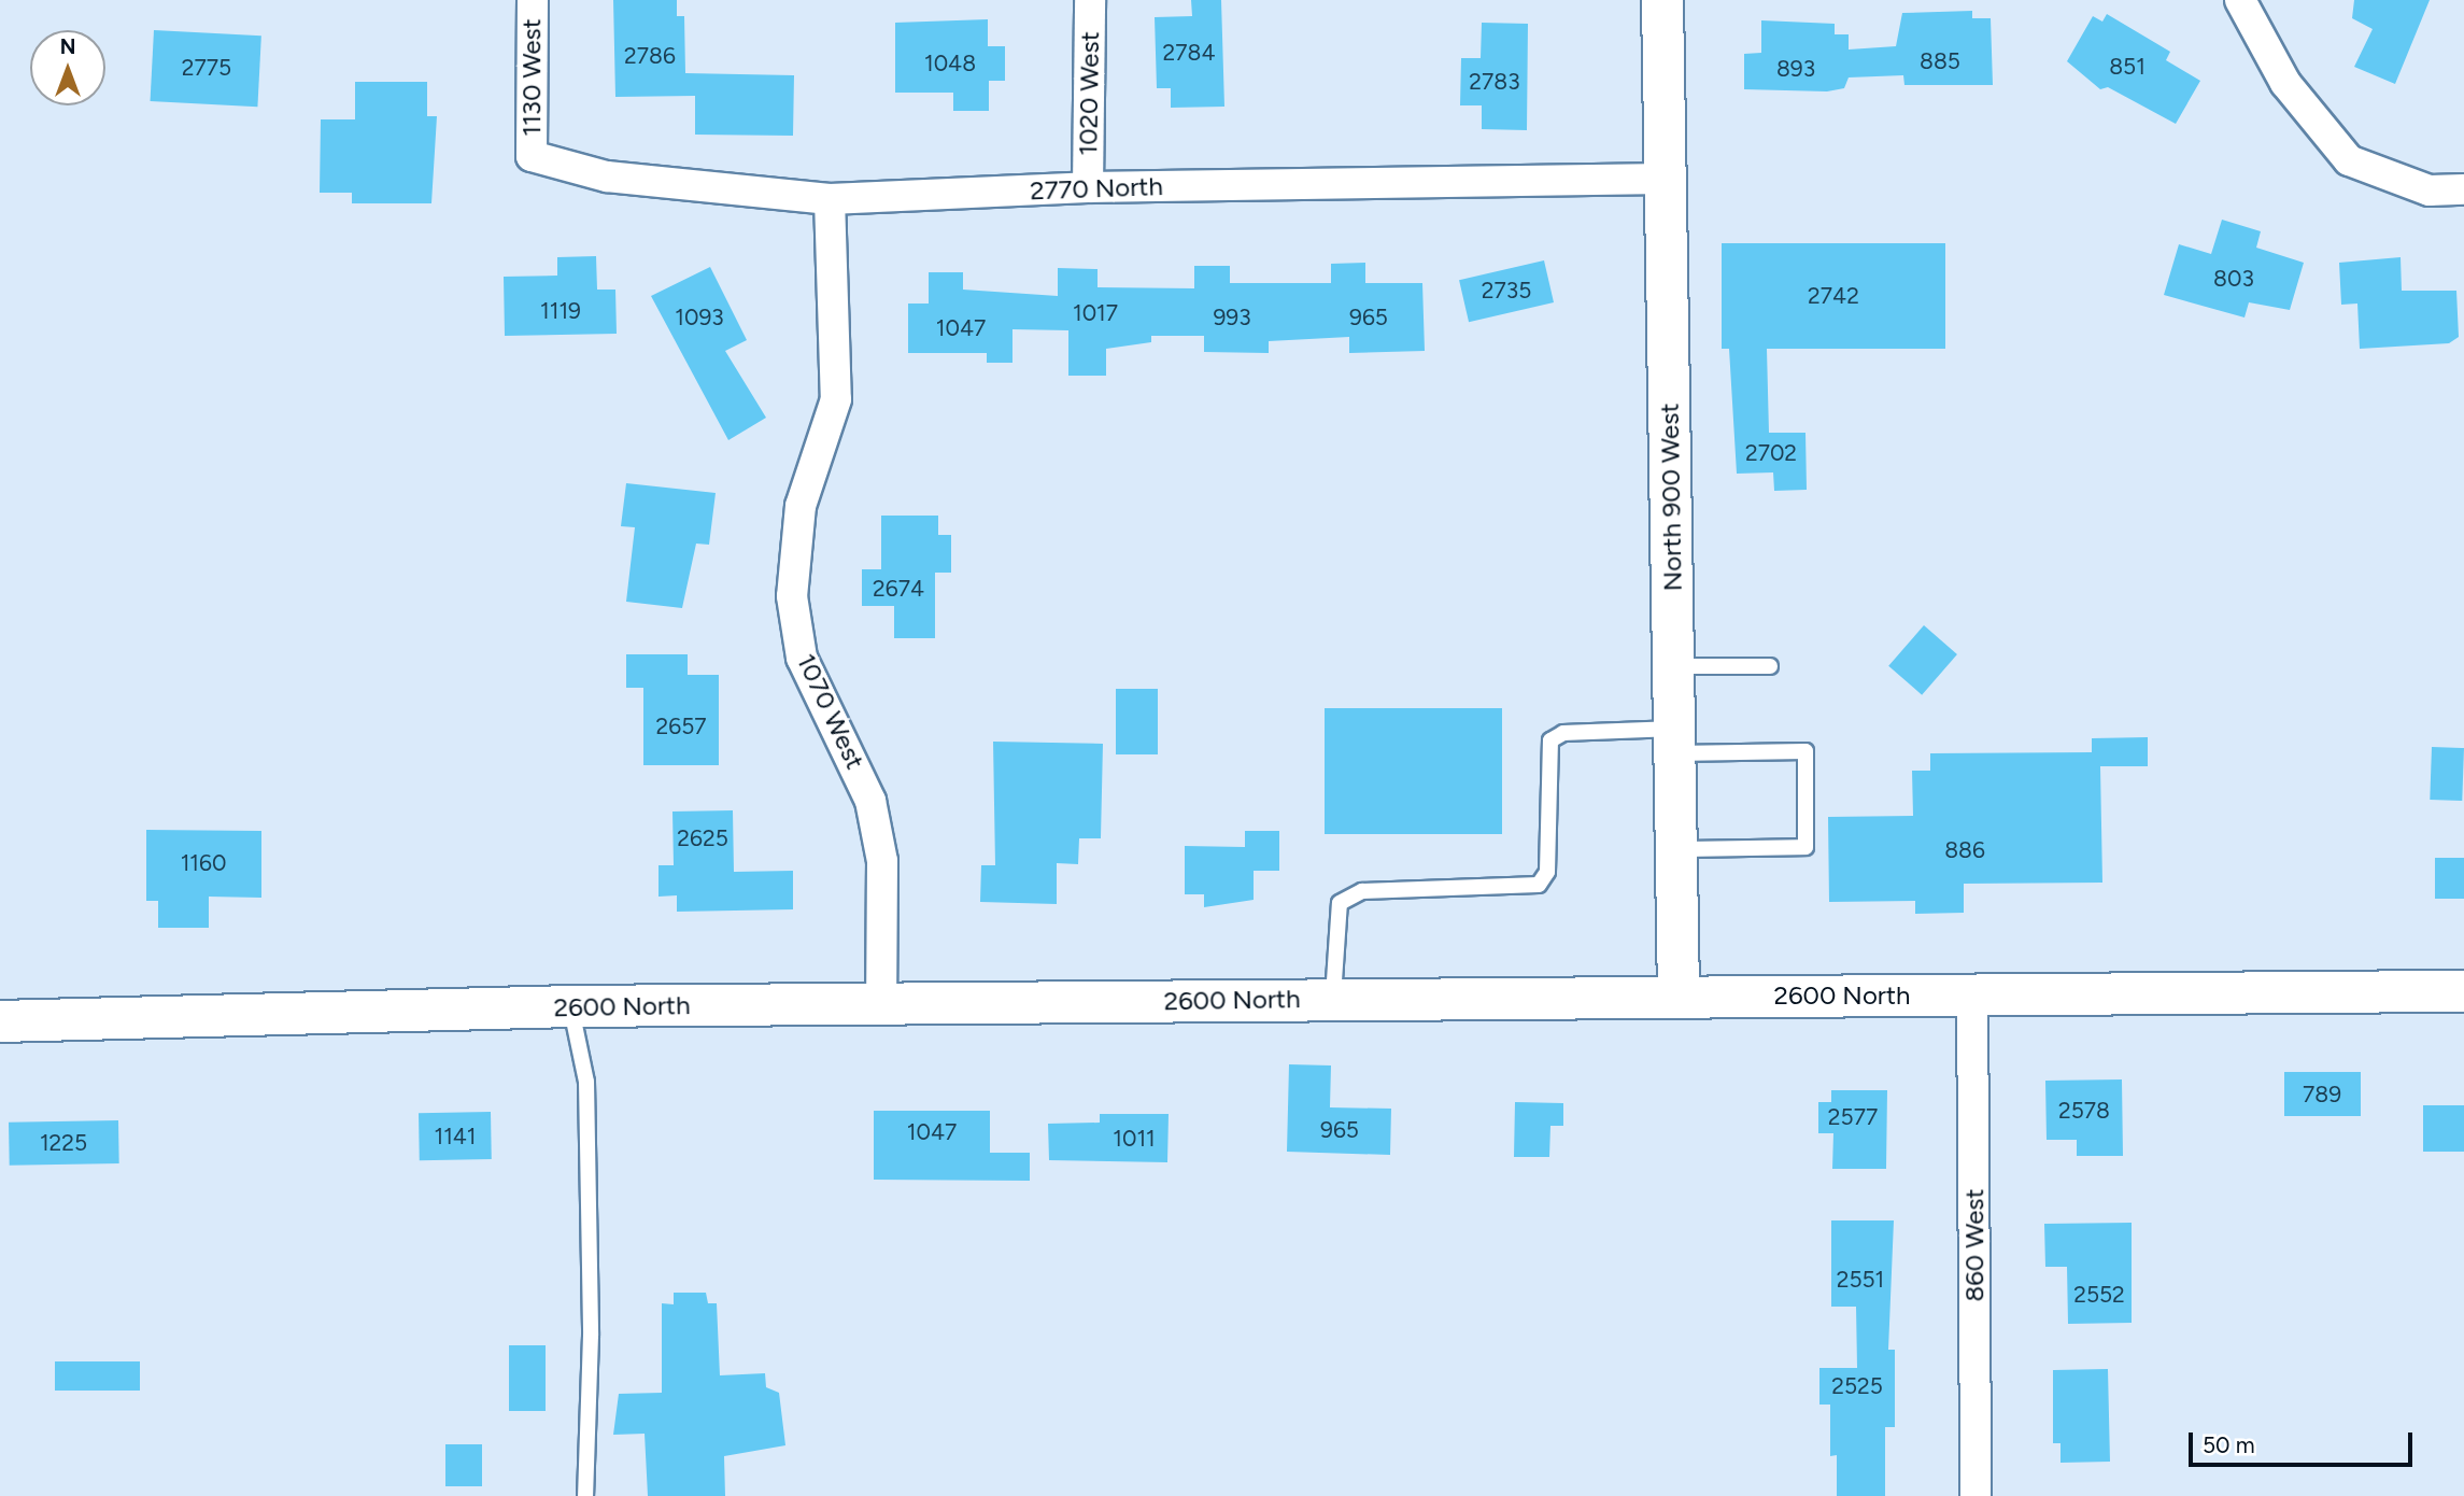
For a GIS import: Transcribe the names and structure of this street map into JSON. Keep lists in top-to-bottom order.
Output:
{
  "streets": {
    "street": [
      "1130 West",
      "1020 West",
      "2770 North",
      "North 900 West",
      "1070 West",
      "2600 North",
      "860 West"
    ]
  },
  "crossings": [
    ["1130 West", "2770 North"],
    ["1020 West", "2770 North"],
    ["2770 North", "North 900 West"],
    ["2770 North", "1070 West"],
    ["North 900 West", "2600 North"],
    ["1070 West", "2600 North"],
    ["2600 North", "860 West"]
  ],
  "house_numbers": [
    "2784",
    "2786",
    "885",
    "1048",
    "851",
    "2775",
    "893",
    "2783",
    "803",
    "2735",
    "2742",
    "1119",
    "1017",
    "1093",
    "993",
    "965",
    "1047",
    "2702",
    "2674",
    "2657",
    "2625",
    "886",
    "1160",
    "789",
    "2578",
    "2577",
    "965",
    "1047",
    "1141",
    "1011",
    "1225",
    "2551",
    "2552",
    "2525"
  ],
  "scale_bar": "50 m",
  "north": "top"
}
